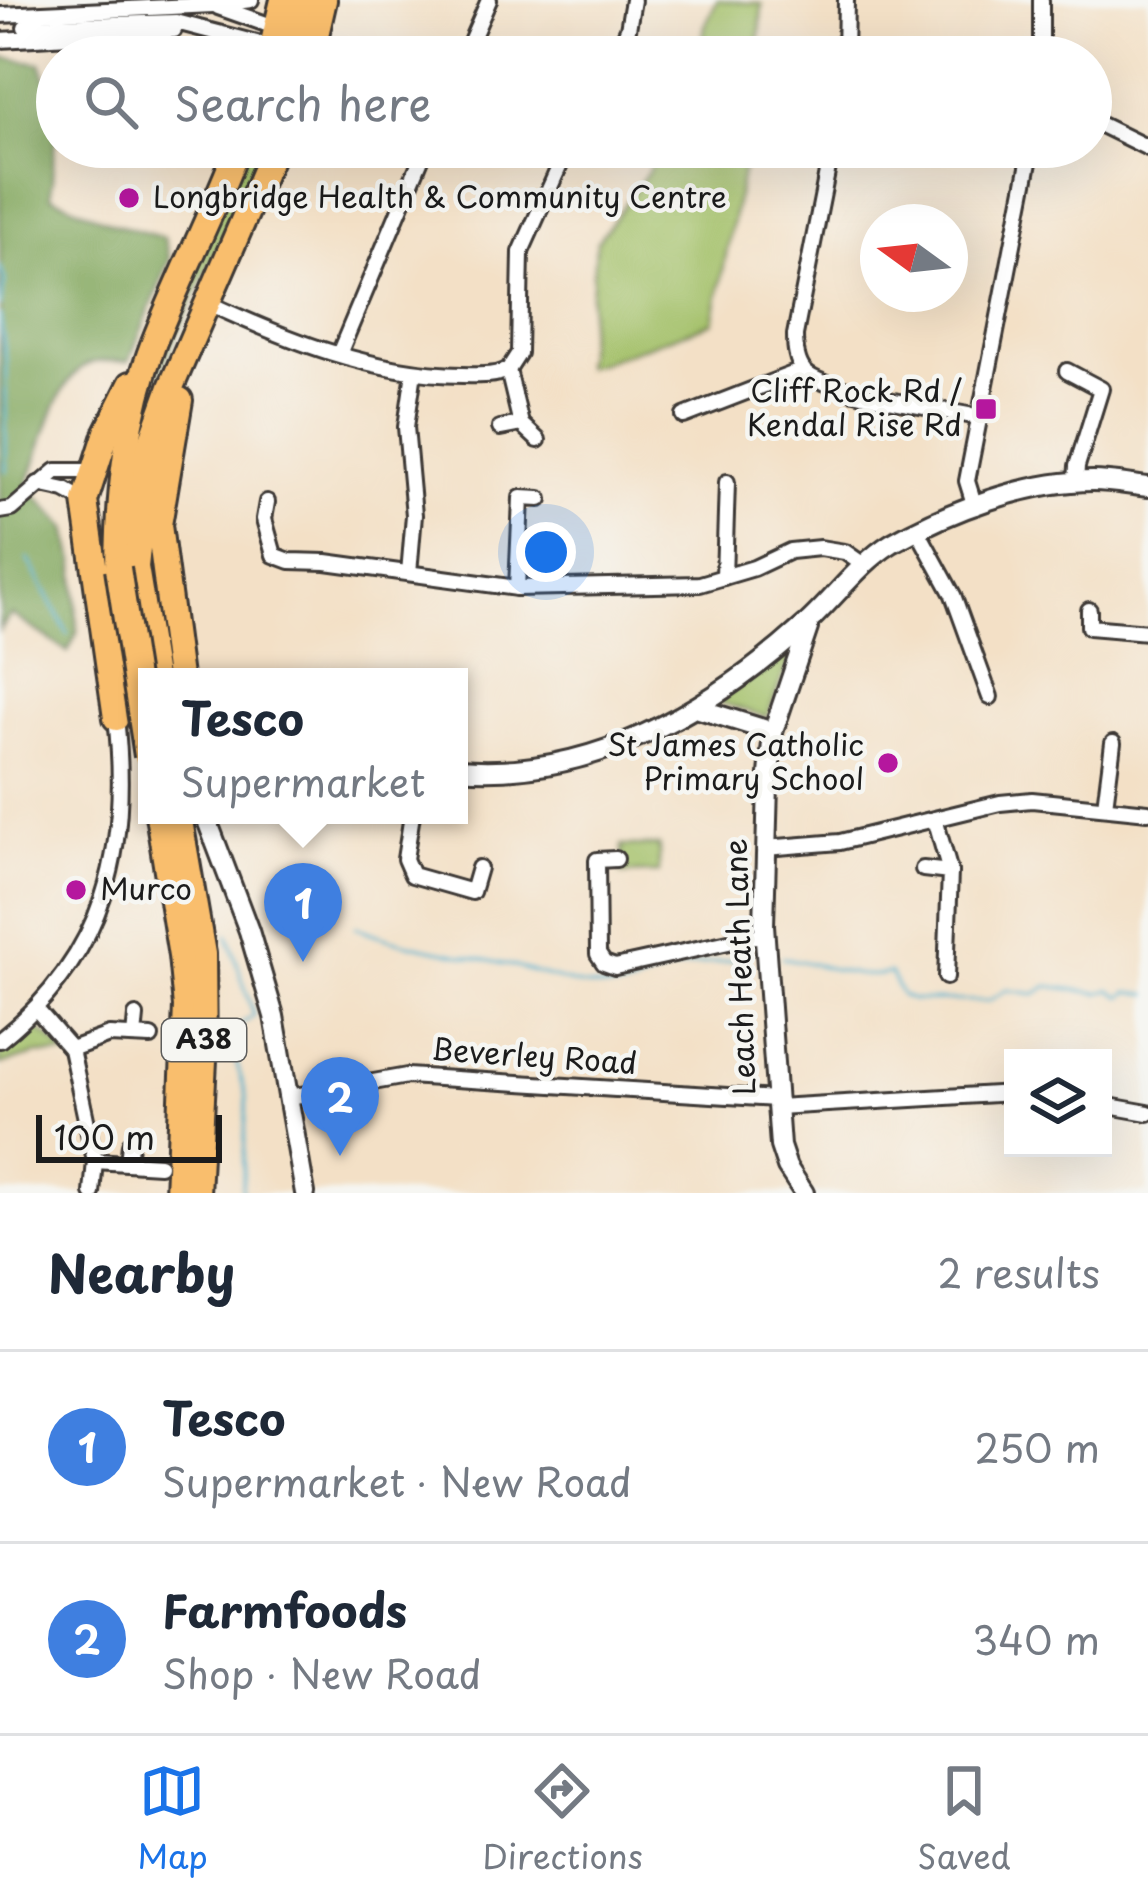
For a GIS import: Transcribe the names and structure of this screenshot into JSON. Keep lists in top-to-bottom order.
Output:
{
  "streets": {
    "highway": ["A38"],
    "street": ["Leach Heath Lane", "Beverley Road"]
  },
  "crossings": [
    ["Leach Heath Lane", "Beverley Road"]
  ],
  "places": {
    "other": ["Longbridge Health & Community Centre", "St James Catholic Primary School", "Murco"],
    "transit": ["Cliff Rock Rd / Kendal Rise Rd"]
  },
  "scale_bar": "100 m",
  "north": "left",
  "page": {
    "search": "Search here",
    "popup": ["Tesco", "Supermarket"],
    "pins": ["1", "2"],
    "scale": "100 m",
    "heading": ["Nearby", "2 results"],
    "list": [
      {
        "mark": "1",
        "name": "Tesco",
        "note": "Supermarket · New Road",
        "value": "250 m"
      },
      {
        "mark": "2",
        "name": "Farmfoods",
        "note": "Shop · New Road",
        "value": "340 m"
      }
    ],
    "nav": ["Map", "Directions", "Saved"]
  }
}
